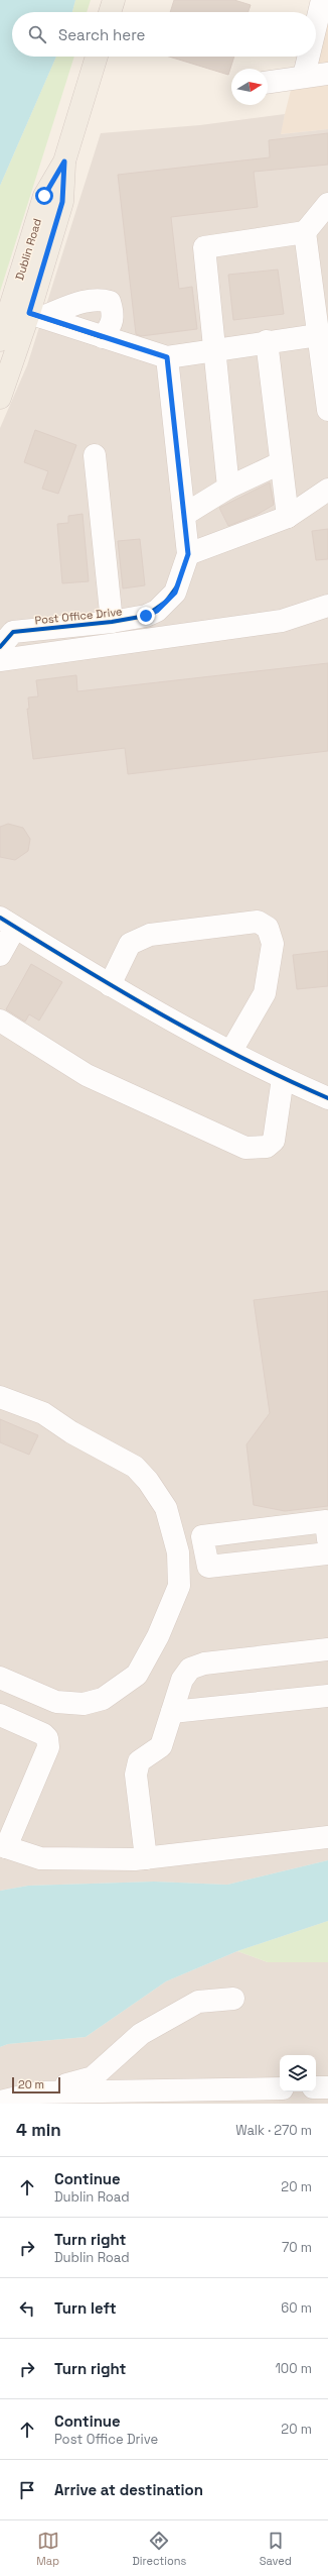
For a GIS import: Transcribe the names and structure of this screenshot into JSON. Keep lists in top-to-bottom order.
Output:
{
  "streets": {
    "main road": ["Dublin Road"],
    "street": ["Post Office Drive"]
  },
  "scale_bar": "20 m",
  "north": "right",
  "page": {
    "search": "Search here",
    "scale": "20 m",
    "heading": ["4 min", "Walk · 270 m"],
    "list": [
      ["Continue", "Dublin Road", "20 m"],
      ["Turn right", "Dublin Road", "70 m"],
      ["Turn left", "60 m"],
      ["Turn right", "100 m"],
      ["Continue", "Post Office Drive", "20 m"],
      "Arrive at destination"
    ],
    "nav": ["Map", "Directions", "Saved"]
  }
}
